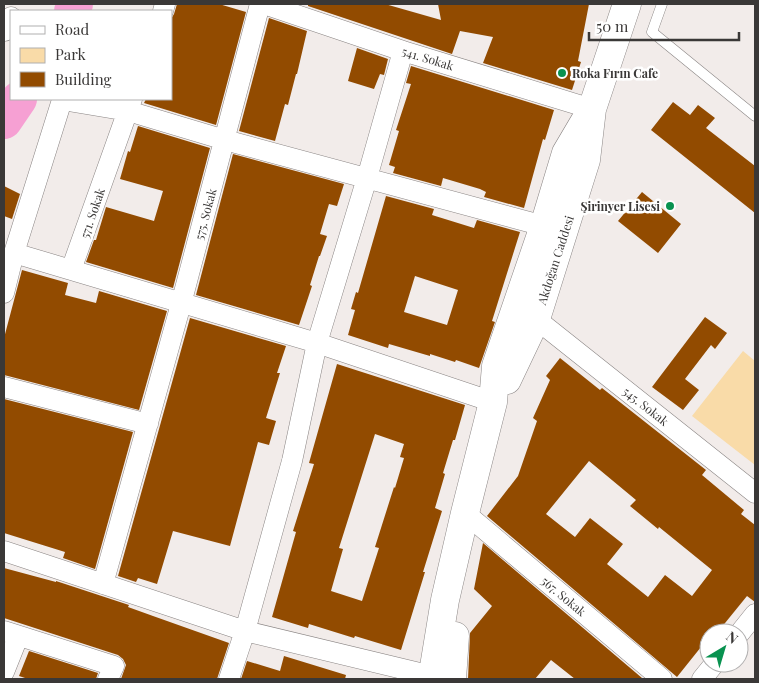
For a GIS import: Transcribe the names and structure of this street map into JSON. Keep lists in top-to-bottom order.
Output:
{
  "streets": {
    "main road": ["Akdoğan Caddesi"],
    "street": [
      "541. Sokak",
      "571. Sokak",
      "575. Sokak",
      "545. Sokak",
      "567. Sokak"
    ]
  },
  "crossings": [
    ["541. Sokak", "Akdoğan Caddesi"],
    ["Akdoğan Caddesi", "545. Sokak"],
    ["Akdoğan Caddesi", "567. Sokak"]
  ],
  "places": ["Roka Fırın Cafe", "Şirinyer Lisesi"],
  "legend": ["Road", "Park", "Building"],
  "scale_bar": "50 m",
  "north": "top right"
}
